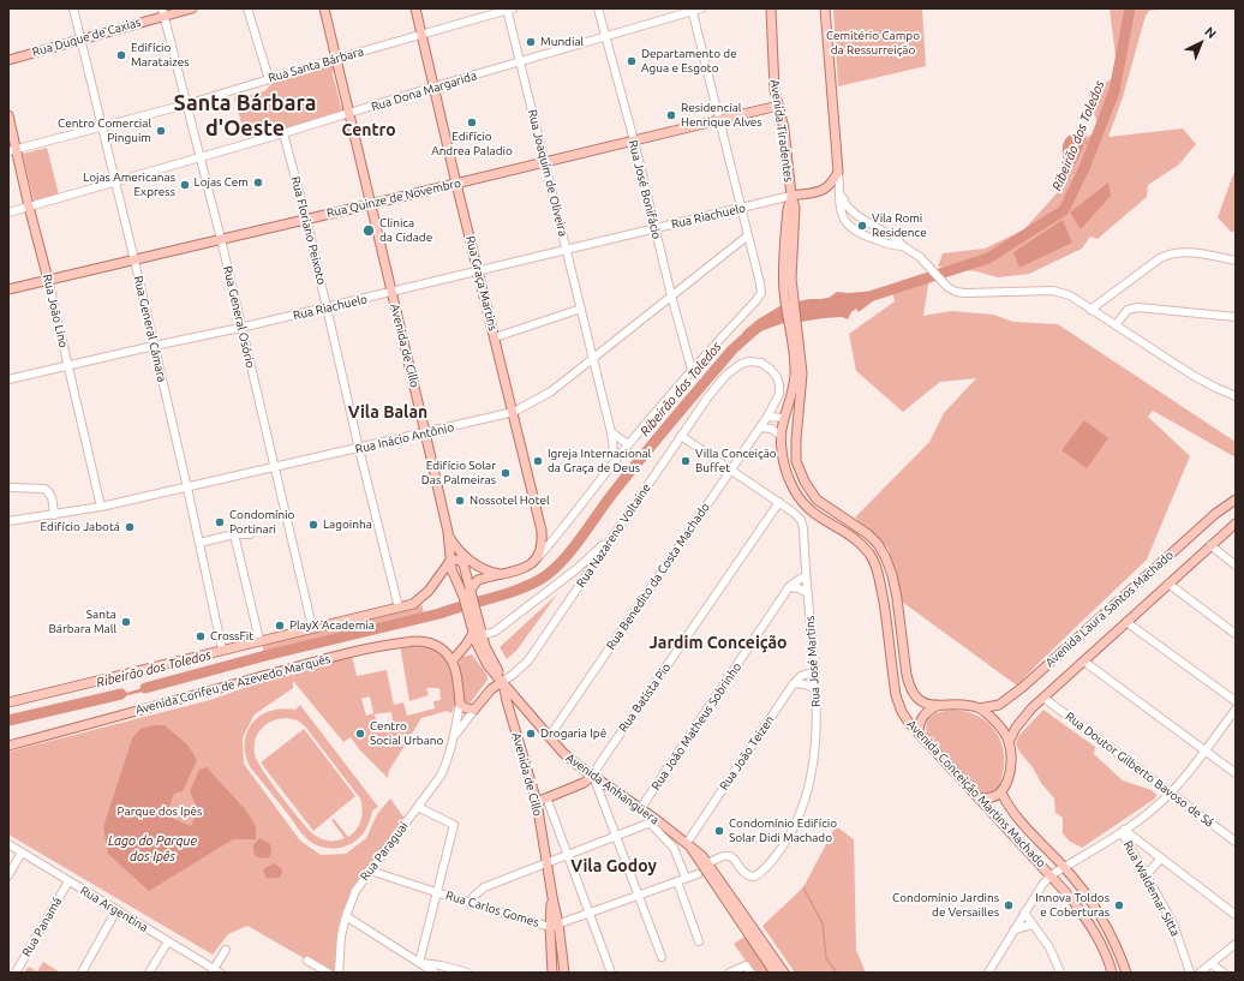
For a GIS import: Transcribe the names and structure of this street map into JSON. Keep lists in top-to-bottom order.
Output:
{
  "streets": {
    "main road": [
      "Rua Duque de Caxias",
      "Avenida Tiradentes",
      "Rua Quinze de Novembro",
      "Rua Graça Martins",
      "Rua João Lino",
      "Avenida de Cillo",
      "Avenida Laura Santos Machado",
      "Avenida Corifeu de Azevedo Marquês",
      "Avenida Anhangüera",
      "Avenida Conceição Martins Machado",
      "Rua Paraguai"
    ],
    "street": [
      "Rua Santa Bárbara",
      "Rua Dona Margarida",
      "Rua Joaquim de Oliveira",
      "Rua José Bonifácio",
      "Rua Riachuelo",
      "Rua Floriano Peixoto",
      "Rua General Osório",
      "Rua General Câmara",
      "Rua Inácio Antônio",
      "Rua Nazareno Voltaine",
      "Rua Benedito da Costa Machado",
      "Rua José Martins",
      "Rua Batista Pio",
      "Rua João Matheus Sobrinho",
      "Rua João Teizen",
      "Rua Doutor Gilberto Bavoso de Sá",
      "Rua Waldemar Sitta",
      "Rua Argentina",
      "Rua Carlos Gomes",
      "Rua Panamá"
    ]
  },
  "crossings": [
    ["Rua Duque de Caxias", "Rua General Osório"],
    ["Rua Duque de Caxias", "Rua General Câmara"],
    ["Rua Santa Bárbara", "Rua Joaquim de Oliveira"],
    ["Rua Santa Bárbara", "Rua Graça Martins"],
    ["Rua Santa Bárbara", "Rua João Lino"],
    ["Rua Santa Bárbara", "Rua General Osório"],
    ["Rua Santa Bárbara", "Rua General Câmara"],
    ["Rua Santa Bárbara", "Avenida de Cillo"],
    ["Rua Dona Margarida", "Rua Joaquim de Oliveira"],
    ["Rua Dona Margarida", "Rua José Bonifácio"],
    ["Rua Dona Margarida", "Rua Floriano Peixoto"],
    ["Rua Dona Margarida", "Rua Graça Martins"],
    ["Rua Dona Margarida", "Rua João Lino"],
    ["Rua Dona Margarida", "Rua General Osório"],
    ["Rua Dona Margarida", "Rua General Câmara"],
    ["Rua Dona Margarida", "Avenida de Cillo"],
    ["Avenida Tiradentes", "Rua Quinze de Novembro"],
    ["Avenida Tiradentes", "Rua Riachuelo"],
    ["Avenida Tiradentes", "Avenida Conceição Martins Machado"],
    ["Rua Joaquim de Oliveira", "Rua Quinze de Novembro"],
    ["Rua Joaquim de Oliveira", "Rua Riachuelo"],
    ["Rua Joaquim de Oliveira", "Rua Inácio Antônio"],
    ["Rua José Bonifácio", "Rua Quinze de Novembro"],
    ["Rua José Bonifácio", "Rua Riachuelo"],
    ["Rua José Bonifácio", "Rua Inácio Antônio"],
    ["Rua Quinze de Novembro", "Rua Floriano Peixoto"],
    ["Rua Quinze de Novembro", "Rua Graça Martins"],
    ["Rua Quinze de Novembro", "Rua João Lino"],
    ["Rua Quinze de Novembro", "Rua General Osório"],
    ["Rua Quinze de Novembro", "Rua General Câmara"],
    ["Rua Quinze de Novembro", "Avenida de Cillo"],
    ["Rua Riachuelo", "Rua Floriano Peixoto"],
    ["Rua Riachuelo", "Rua Graça Martins"],
    ["Rua Riachuelo", "Rua João Lino"],
    ["Rua Riachuelo", "Rua General Osório"],
    ["Rua Riachuelo", "Rua General Câmara"],
    ["Rua Riachuelo", "Avenida de Cillo"],
    ["Rua Floriano Peixoto", "Rua Inácio Antônio"],
    ["Rua Graça Martins", "Rua Inácio Antônio"],
    ["Rua João Lino", "Rua Inácio Antônio"],
    ["Rua General Osório", "Rua Inácio Antônio"],
    ["Rua General Câmara", "Rua Inácio Antônio"],
    ["Avenida de Cillo", "Rua Inácio Antônio"],
    ["Avenida de Cillo", "Rua Nazareno Voltaine"],
    ["Avenida de Cillo", "Avenida Anhangüera"],
    ["Avenida de Cillo", "Rua Carlos Gomes"],
    ["Rua Nazareno Voltaine", "Rua Benedito da Costa Machado"],
    ["Rua Nazareno Voltaine", "Rua José Martins"],
    ["Rua Nazareno Voltaine", "Avenida Anhangüera"],
    ["Rua Benedito da Costa Machado", "Rua José Martins"],
    ["Rua Benedito da Costa Machado", "Avenida Anhangüera"],
    ["Avenida Laura Santos Machado", "Rua Doutor Gilberto Bavoso de Sá"],
    ["Avenida Laura Santos Machado", "Avenida Conceição Martins Machado"],
    ["Rua José Martins", "Rua Batista Pio"],
    ["Rua José Martins", "Rua João Matheus Sobrinho"],
    ["Rua José Martins", "Rua João Teizen"],
    ["Rua José Martins", "Avenida Anhangüera"],
    ["Avenida Corifeu de Azevedo Marquês", "Rua Paraguai"],
    ["Rua Batista Pio", "Avenida Anhangüera"],
    ["Rua João Matheus Sobrinho", "Avenida Anhangüera"],
    ["Rua João Teizen", "Avenida Anhangüera"],
    ["Rua Paraguai", "Rua Carlos Gomes"],
    ["Rua Argentina", "Rua Panamá"]
  ],
  "districts": [
    "Santa Bárbara d'Oeste",
    "Centro",
    "Vila Balan",
    "Jardim Conceição",
    "Vila Godoy"
  ],
  "water": ["Ribeirão dos Toledos", "Lago do Parque dos Ipês"],
  "parks": ["Cemitério Campo da Ressurreição", "Parque dos Ipês"],
  "places": [
    "Mundial",
    "Edifício Marataizes",
    "Departamento de Agua e Esgoto",
    "Residencial Henrique Alves",
    "Edifício Andrea Paladio",
    "Centro Comercial Pinguim",
    "Lojas Cem",
    "Lojas Americanas Express",
    "Vila Romi Residence",
    "Clinica da Cidade",
    "Igreja Internacional da Graça de Deus",
    "Villa Conceição Buffet",
    "Edifício Solar Das Palmeiras",
    "Nossotel Hotel",
    "Condomínio Portinari",
    "Lagoinha",
    "Edifício Jabotá",
    "Santa Bárbara Mall",
    "PlayX Academia",
    "CrossFit",
    "Centro Social Urbano",
    "Drogaria Ipê",
    "Condomínio Edifício Solar Didi Machado",
    "Condomínio Jardins de Versailles",
    "Innova Toldos e Coberturas"
  ],
  "north": "top right"
}
